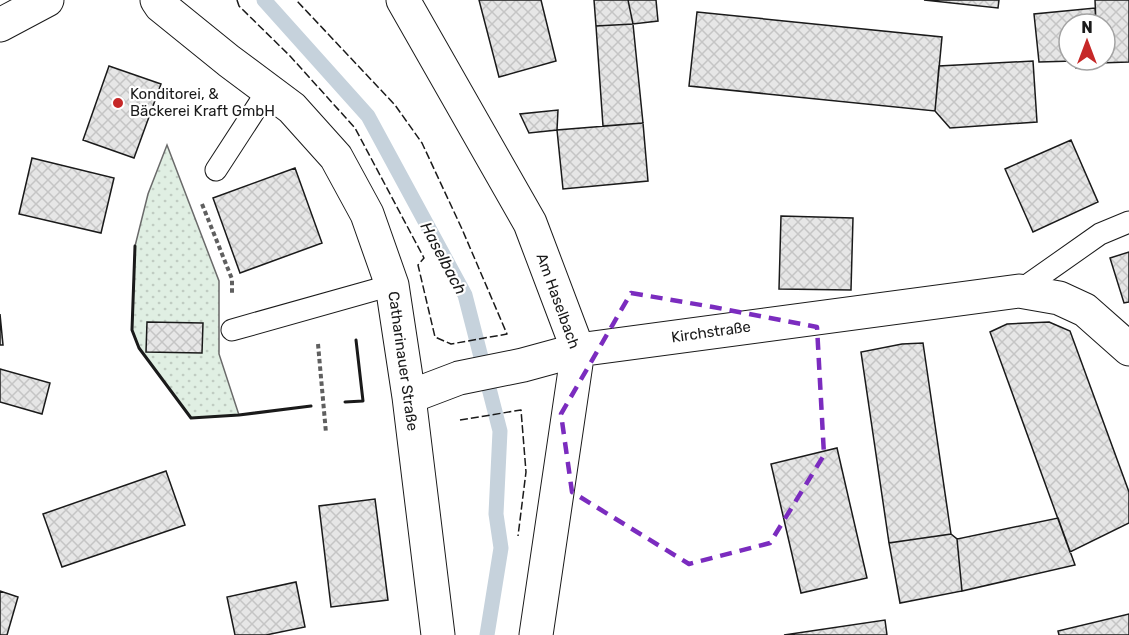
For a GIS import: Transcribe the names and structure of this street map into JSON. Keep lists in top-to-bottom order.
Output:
{
  "streets": {
    "street": ["Am Haselbach", "Kirchstraße", "Catharinauer Straße"]
  },
  "crossings": [
    ["Am Haselbach", "Kirchstraße"],
    ["Kirchstraße", "Catharinauer Straße"]
  ],
  "water": ["Haselbach"],
  "places": ["Konditorei, & Bäckerei Kraft GmbH"],
  "north": "top"
}
